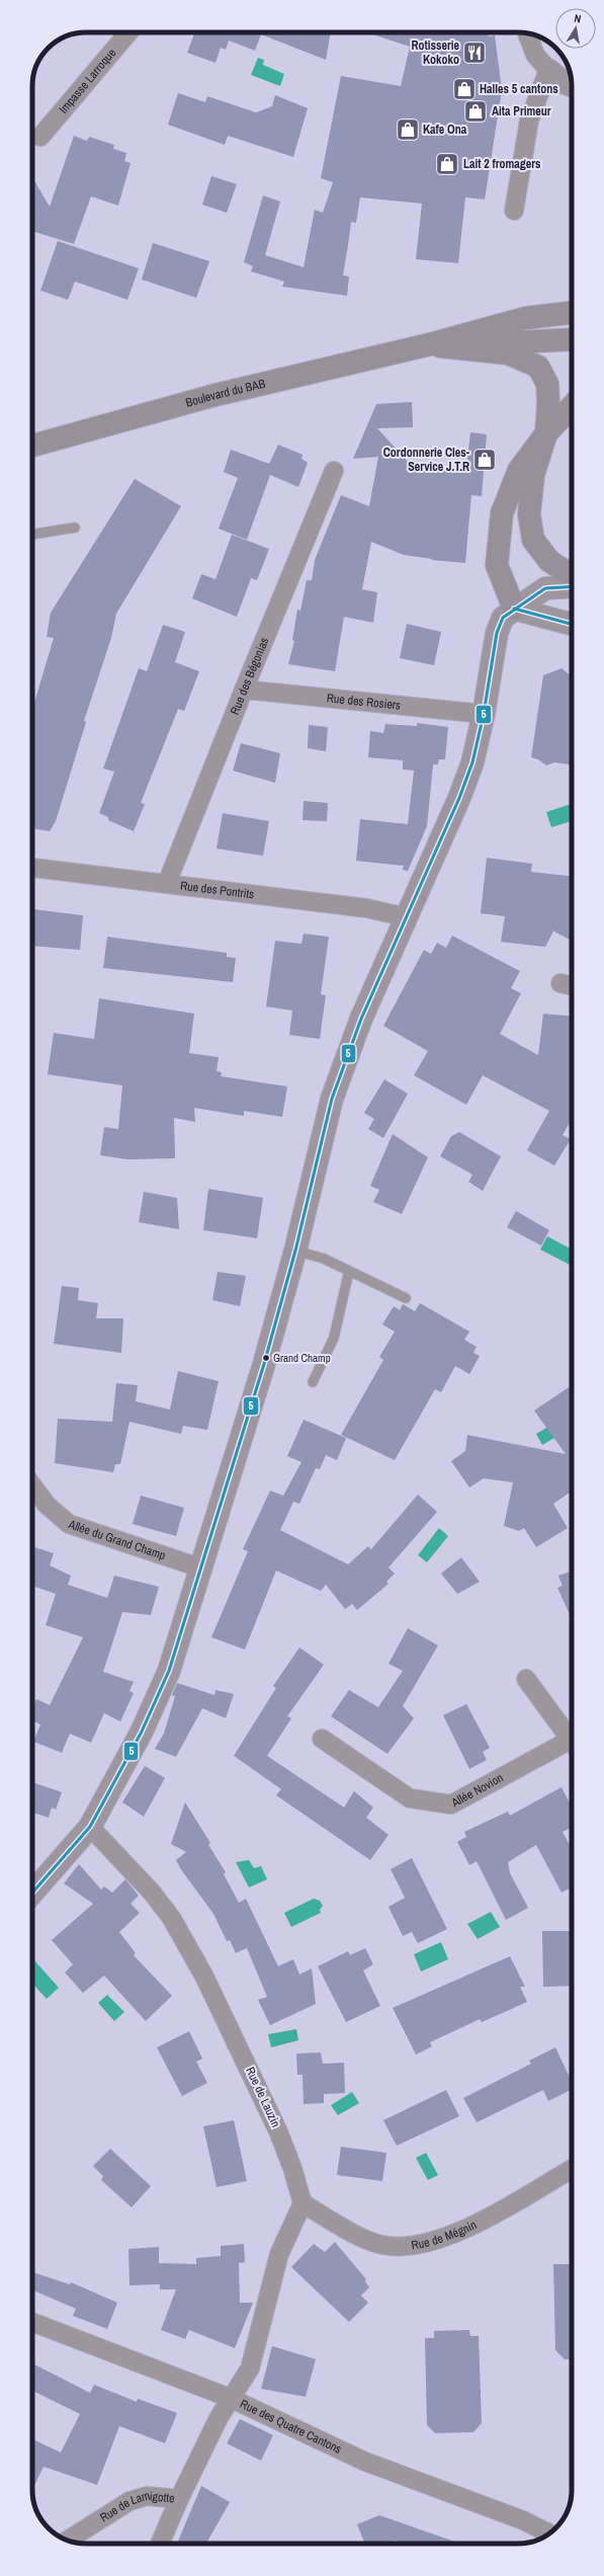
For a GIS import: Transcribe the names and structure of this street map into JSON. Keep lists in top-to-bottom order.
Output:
{
  "streets": {
    "main road": ["Boulevard du BAB"],
    "street": [
      "Impasse Larroque",
      "Rue des Bégonias",
      "Rue des Rosiers",
      "Rue des Pontrits",
      "Allée du Grand Champ",
      "Allée Novion",
      "Rue de Lauzin",
      "Rue de Mégnin",
      "Rue des Quatre Cantons",
      "Rue de Lamigotte"
    ]
  },
  "crossings": [
    ["Rue des Bégonias", "Rue des Rosiers"],
    ["Rue des Bégonias", "Rue des Pontrits"],
    ["Rue de Lauzin", "Rue de Mégnin"],
    ["Rue des Quatre Cantons", "Rue de Lamigotte"]
  ],
  "places": {
    "restaurant": ["Rotisserie Kokoko"],
    "shop": [
      "Halles 5 cantons",
      "Aita Primeur",
      "Kafe Ona",
      "Lait 2 fromagers",
      "Cordonnerie Cles- Service J.T.R"
    ],
    "other": ["Grand Champ"]
  },
  "lines": ["transit line 5"],
  "north": "top"
}
